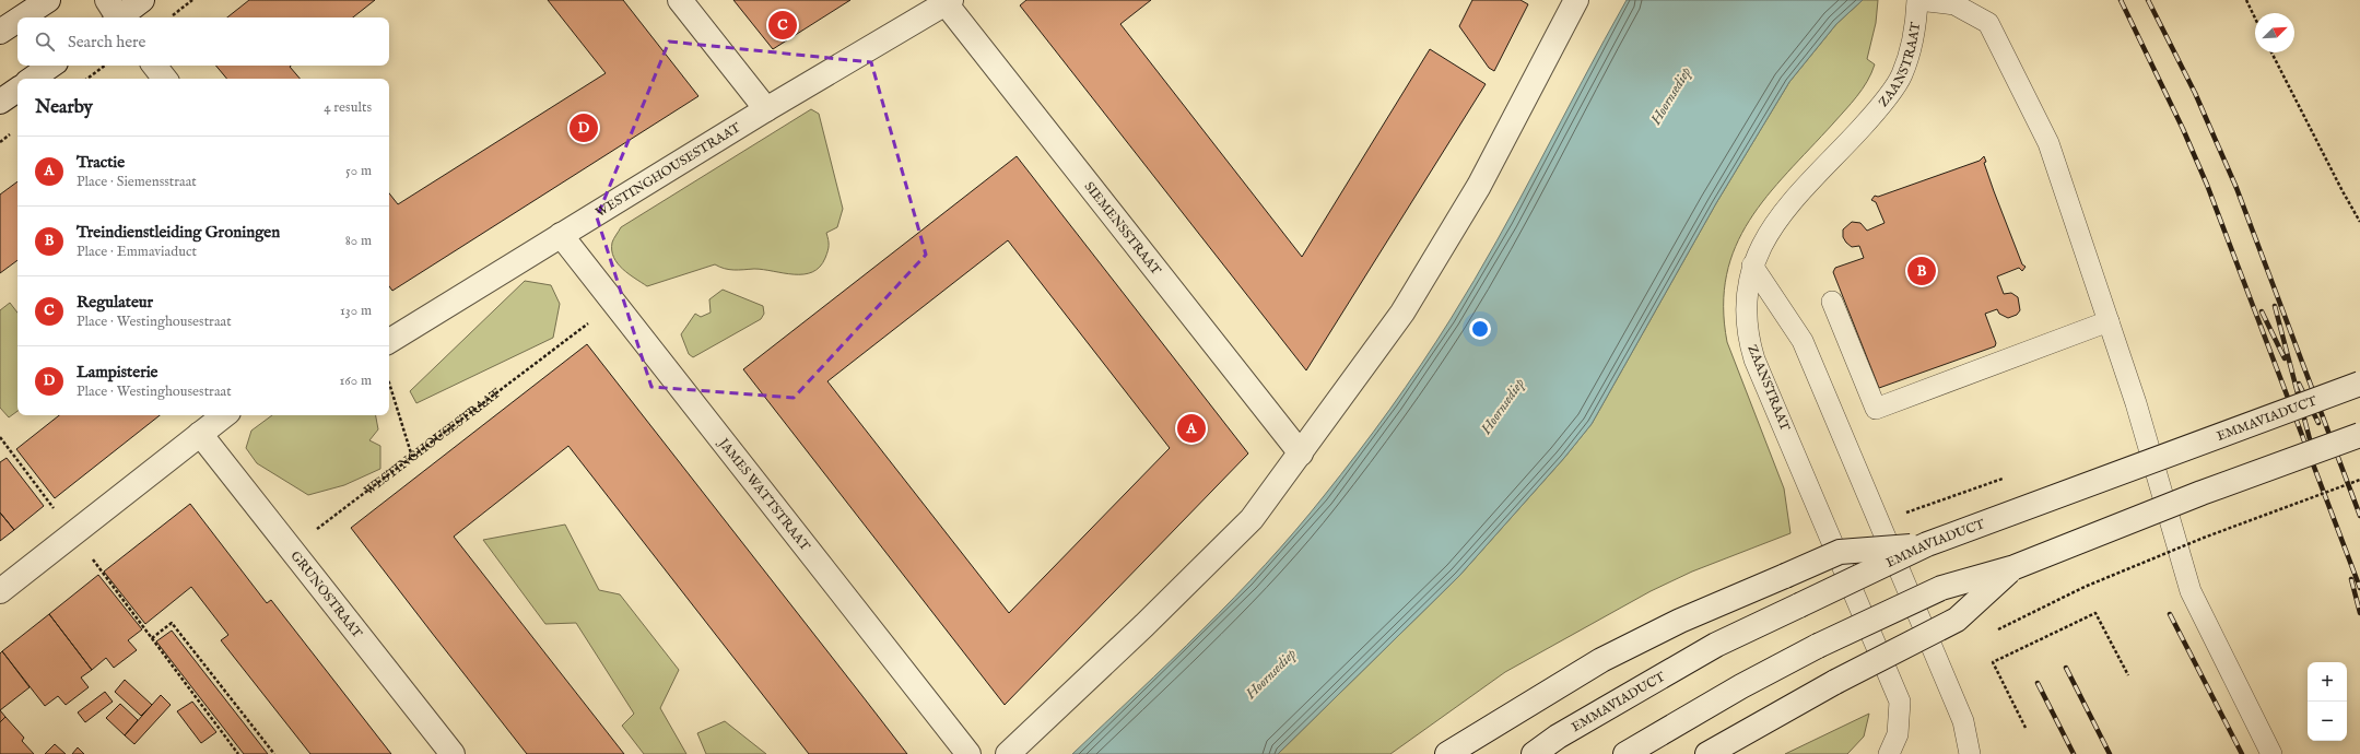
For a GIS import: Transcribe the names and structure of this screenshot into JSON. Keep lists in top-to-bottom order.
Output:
{
  "streets": {
    "street": [
      "WESTINGHOUSESTRAAT",
      "SIEMENSSTRAAT",
      "EMMAVIADUCT",
      "JAMES WATTSTRAAT",
      "GRUNOSTRAAT"
    ],
    "lane": ["ZAANSTRAAT"]
  },
  "crossings": [
    ["WESTINGHOUSESTRAAT", "SIEMENSSTRAAT"],
    ["WESTINGHOUSESTRAAT", "JAMES WATTSTRAAT"],
    ["WESTINGHOUSESTRAAT", "GRUNOSTRAAT"]
  ],
  "water": ["Hoornsediep"],
  "north": "top right",
  "page": {
    "pins": [
      "C",
      "D",
      "B",
      "A"
    ],
    "search": "Search here",
    "heading": ["Nearby", "4 results"],
    "list": [
      {
        "mark": "A",
        "name": "Tractie",
        "note": "Place · Siemensstraat",
        "value": "50 m"
      },
      {
        "mark": "B",
        "name": "Treindienstleiding Groningen",
        "note": "Place · Emmaviaduct",
        "value": "80 m"
      },
      {
        "mark": "C",
        "name": "Regulateur",
        "note": "Place · Westinghousestraat",
        "value": "130 m"
      },
      {
        "mark": "D",
        "name": "Lampisterie",
        "note": "Place · Westinghousestraat",
        "value": "160 m"
      }
    ],
    "map_buttons": ["+", "−"]
  }
}
